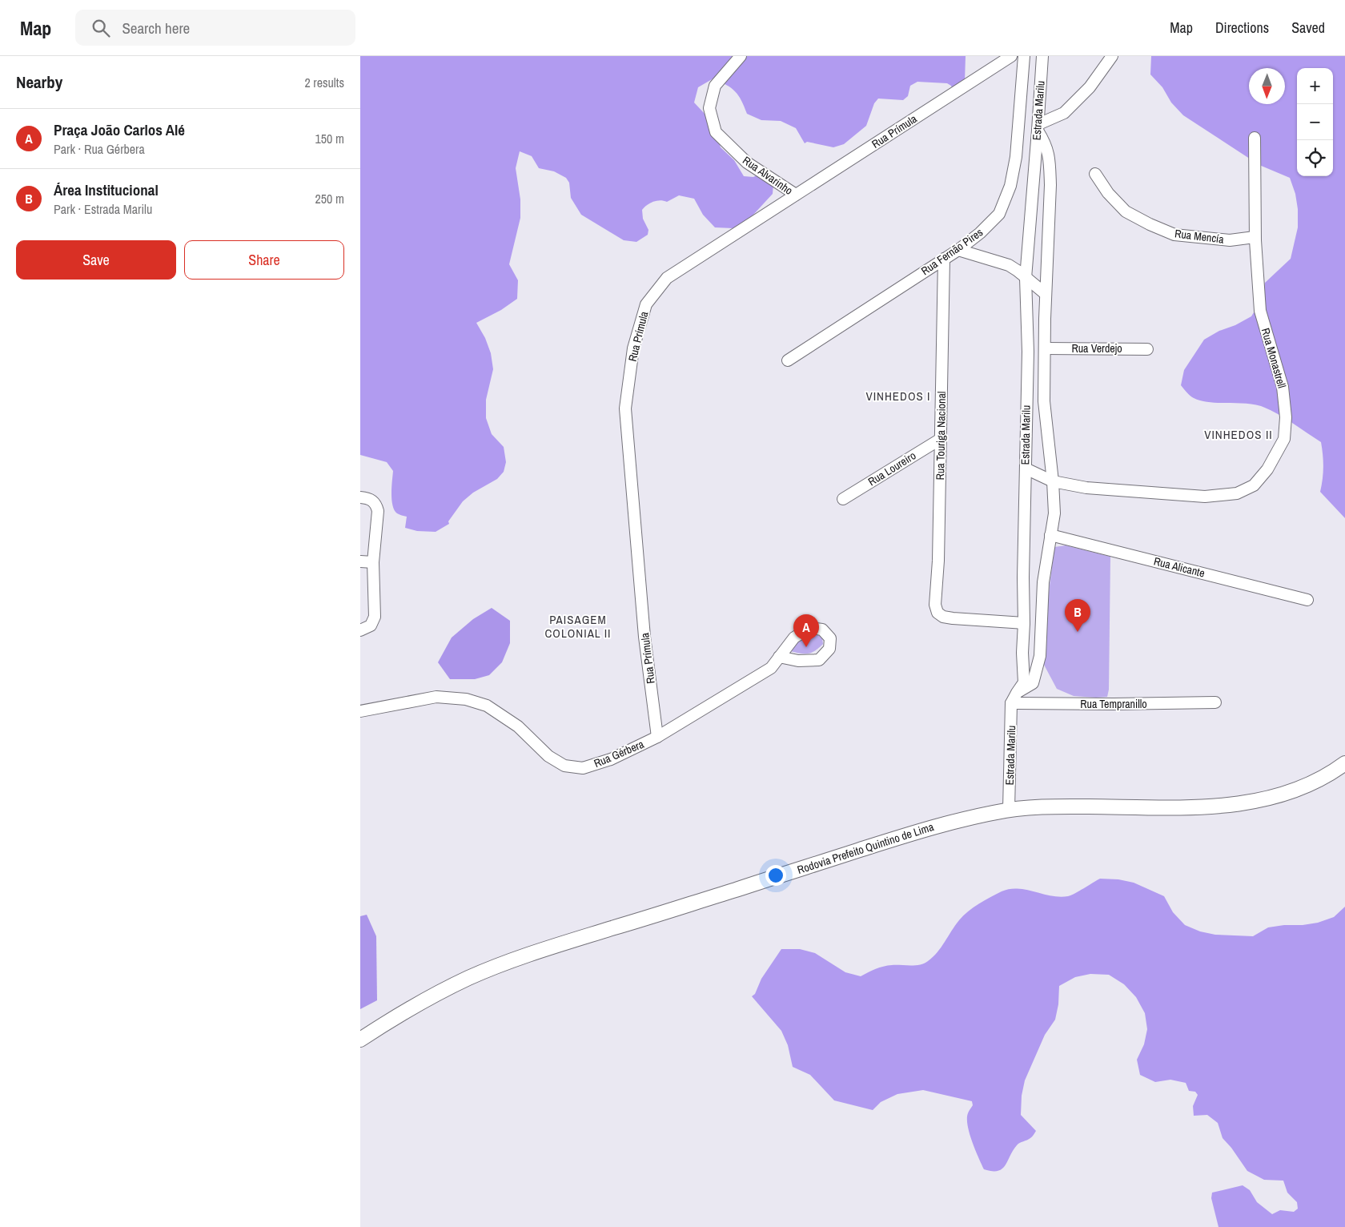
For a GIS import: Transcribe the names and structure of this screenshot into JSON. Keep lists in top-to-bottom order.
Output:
{
  "streets": {
    "main road": ["Rodovia Prefeito Quintino de Lima"],
    "street": [
      "Estrada Marilu",
      "Rua Prímula",
      "Rua Alvarinho",
      "Rua Mencía",
      "Rua Fernão Pires",
      "Rua Verdejo",
      "Rua Monastrell",
      "Rua Touriga Nacional",
      "Rua Loureiro",
      "Rua Alicante",
      "Rua Tempranillo",
      "Rua Gérbera"
    ]
  },
  "crossings": [
    ["Estrada Marilu", "Rua Monastrell"],
    ["Estrada Marilu", "Rua Touriga Nacional"],
    ["Estrada Marilu", "Rua Tempranillo"],
    ["Estrada Marilu", "Rodovia Prefeito Quintino de Lima"],
    ["Rua Prímula", "Rua Alvarinho"],
    ["Rua Prímula", "Rua Gérbera"],
    ["Rua Mencía", "Rua Monastrell"],
    ["Rua Fernão Pires", "Rua Touriga Nacional"],
    ["Rua Touriga Nacional", "Rua Loureiro"]
  ],
  "districts": ["VINHEDOS I", "VINHEDOS II", "PAISAGEM COLONIAL II"],
  "north": "bottom",
  "page": {
    "header": "Map",
    "search": "Search here",
    "nav": ["Map", "Directions", "Saved"],
    "heading": ["Nearby", "2 results"],
    "map_buttons": ["+", "−"],
    "list": [
      {
        "mark": "A",
        "name": "Praça João Carlos Alé",
        "note": "Park · Rua Gérbera",
        "value": "150 m"
      },
      {
        "mark": "B",
        "name": "Área Institucional",
        "note": "Park · Estrada Marilu",
        "value": "250 m"
      }
    ],
    "buttons": ["Save", "Share"],
    "pins": ["B", "A"]
  }
}
